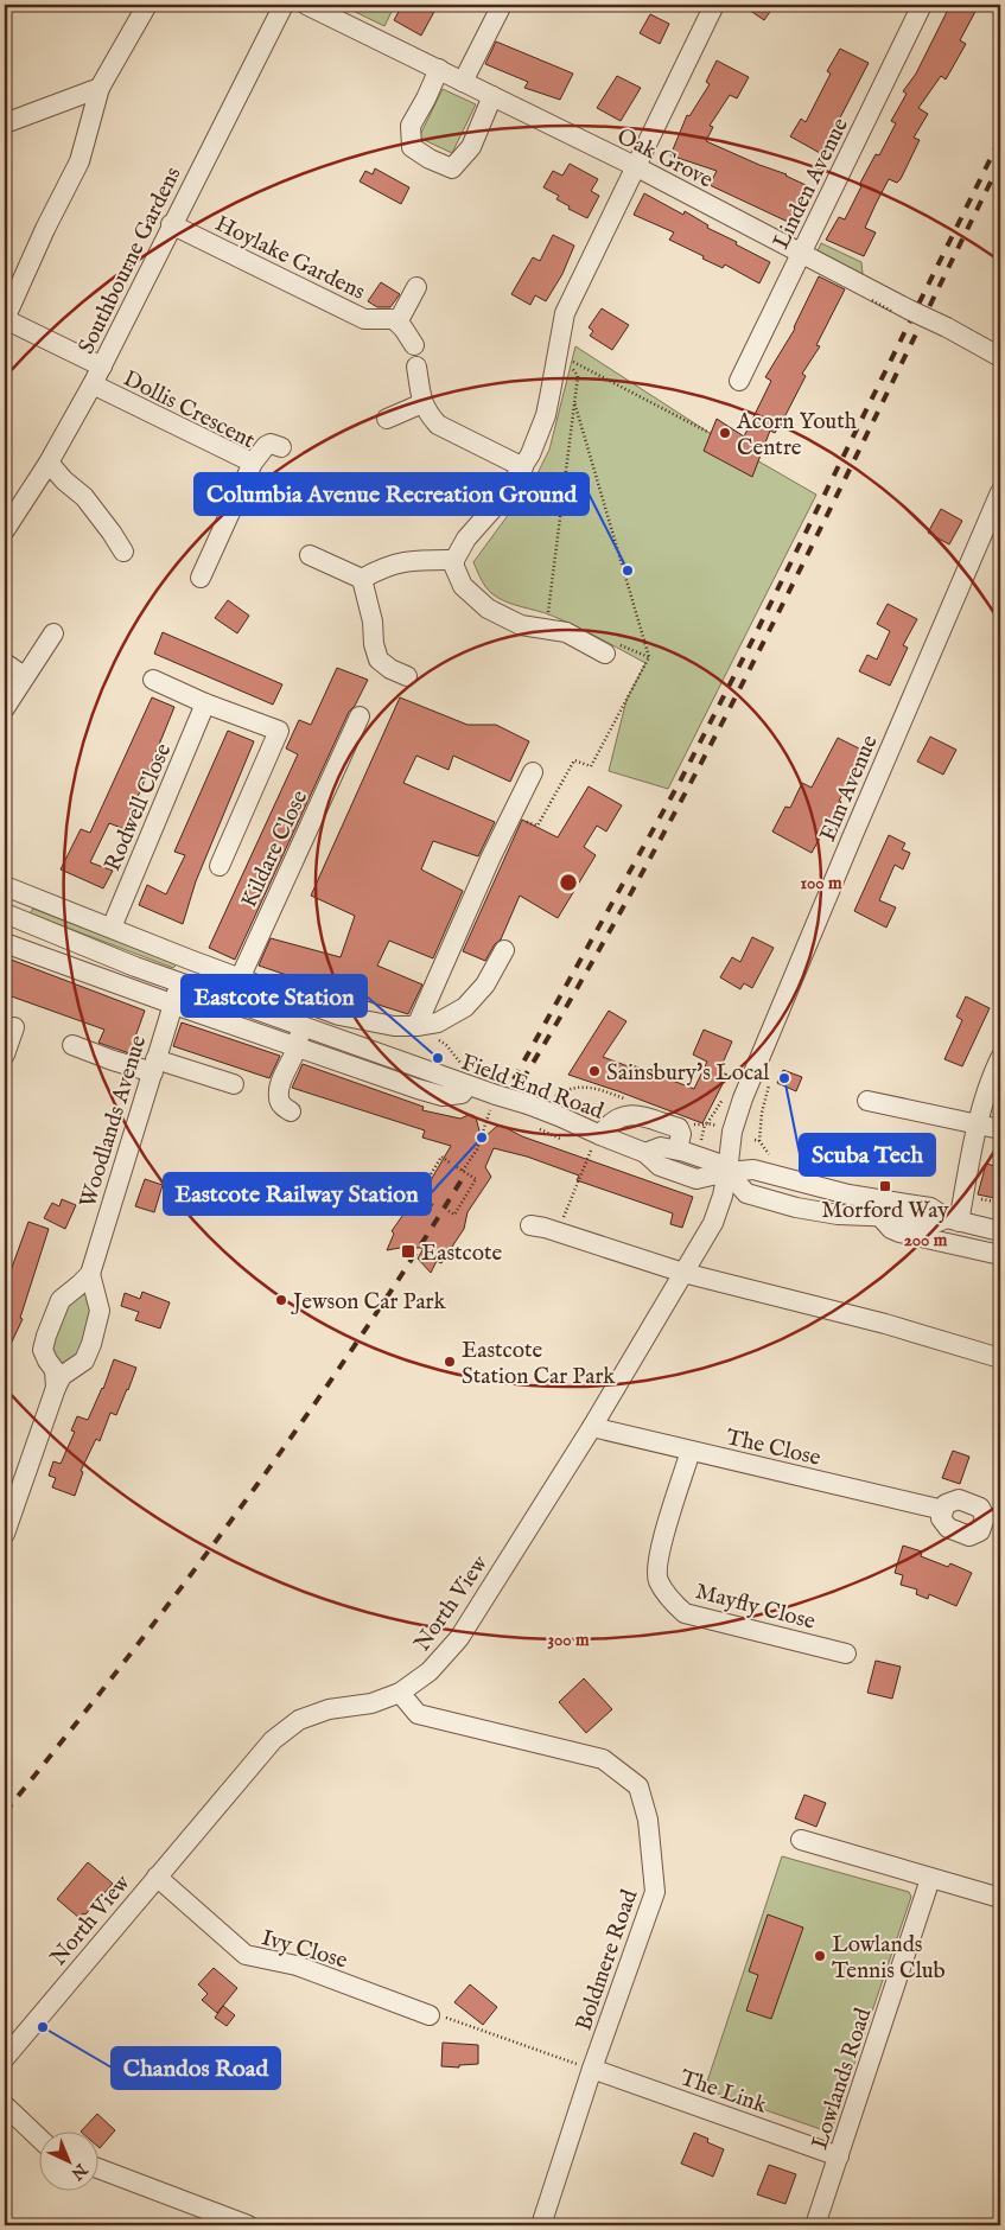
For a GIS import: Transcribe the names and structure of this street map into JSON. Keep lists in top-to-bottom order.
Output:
{
  "streets": {
    "street": [
      "Oak Grove",
      "Linden Avenue",
      "Hoylake Gardens",
      "Southbourne Gardens",
      "Dollis Crescent",
      "Elm Avenue",
      "Rodwell Close",
      "Kildare Close",
      "Field End Road",
      "Woodlands Avenue",
      "The Close",
      "North View",
      "Mayfly Close",
      "Ivy Close",
      "Boldmere Road",
      "Lowlands Road",
      "The Link"
    ]
  },
  "crossings": [
    ["Oak Grove", "Linden Avenue"],
    ["Hoylake Gardens", "Southbourne Gardens"],
    ["Southbourne Gardens", "Dollis Crescent"],
    ["Elm Avenue", "Field End Road"],
    ["Elm Avenue", "North View"],
    ["Kildare Close", "Field End Road"],
    ["Field End Road", "Woodlands Avenue"],
    ["Field End Road", "North View"],
    ["The Close", "North View"],
    ["The Close", "Mayfly Close"],
    ["North View", "Ivy Close"],
    ["North View", "Boldmere Road"],
    ["Boldmere Road", "The Link"],
    ["Lowlands Road", "The Link"]
  ],
  "places": {
    "other": [
      "Acorn Youth Centre",
      "Columbia Avenue Recreation Ground",
      "Eastcote Station",
      "Sainsbury's Local",
      "Scuba Tech",
      "Eastcote Railway Station",
      "Jewson Car Park",
      "Eastcote Station Car Park",
      "Lowlands Tennis Club",
      "Chandos Road"
    ],
    "transit": ["Morford Way", "Eastcote"]
  },
  "north": "bottom right",
  "rings": ["100 m", "200 m", "300 m"]
}
